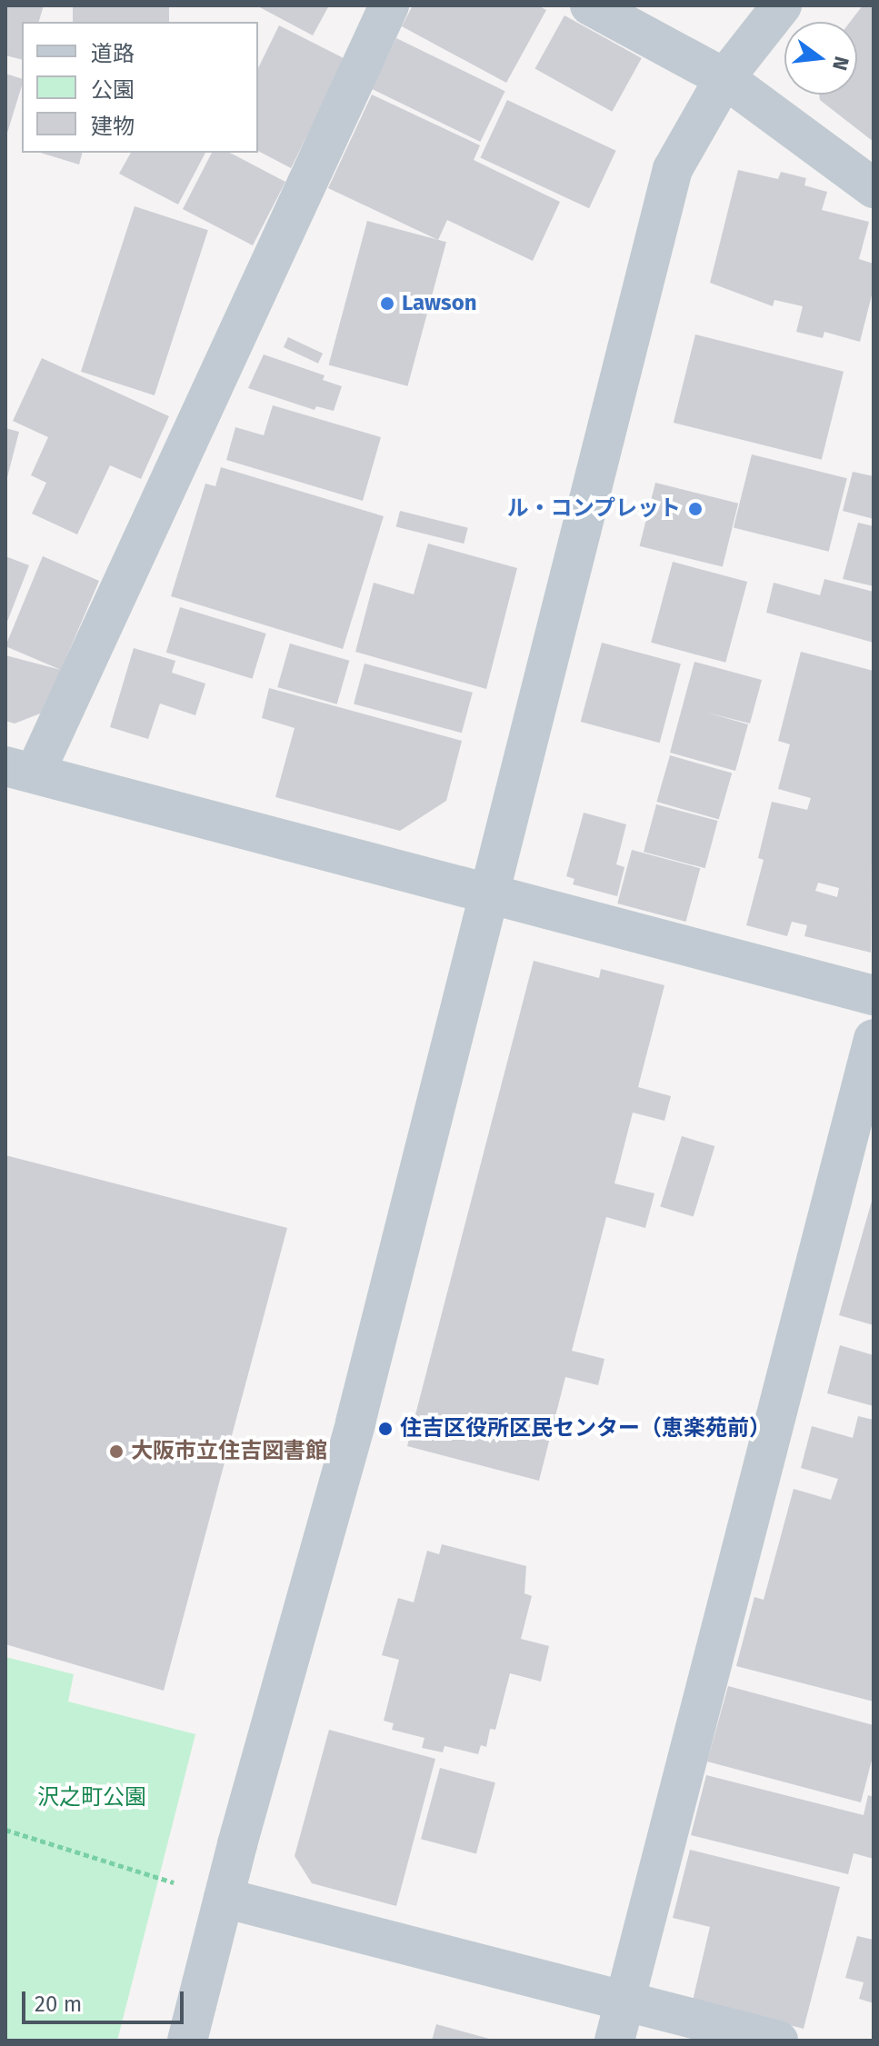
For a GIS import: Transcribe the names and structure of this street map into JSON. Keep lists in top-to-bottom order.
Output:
{
  "parks": ["沢之町公園"],
  "places": [
    "Lawson",
    "ル・コンプレット",
    "住吉区役所区民センター（恵楽苑前）",
    "大阪市立住吉図書館"
  ],
  "legend": ["道路", "公園", "建物"],
  "scale_bar": "20 m",
  "north": "right"
}
